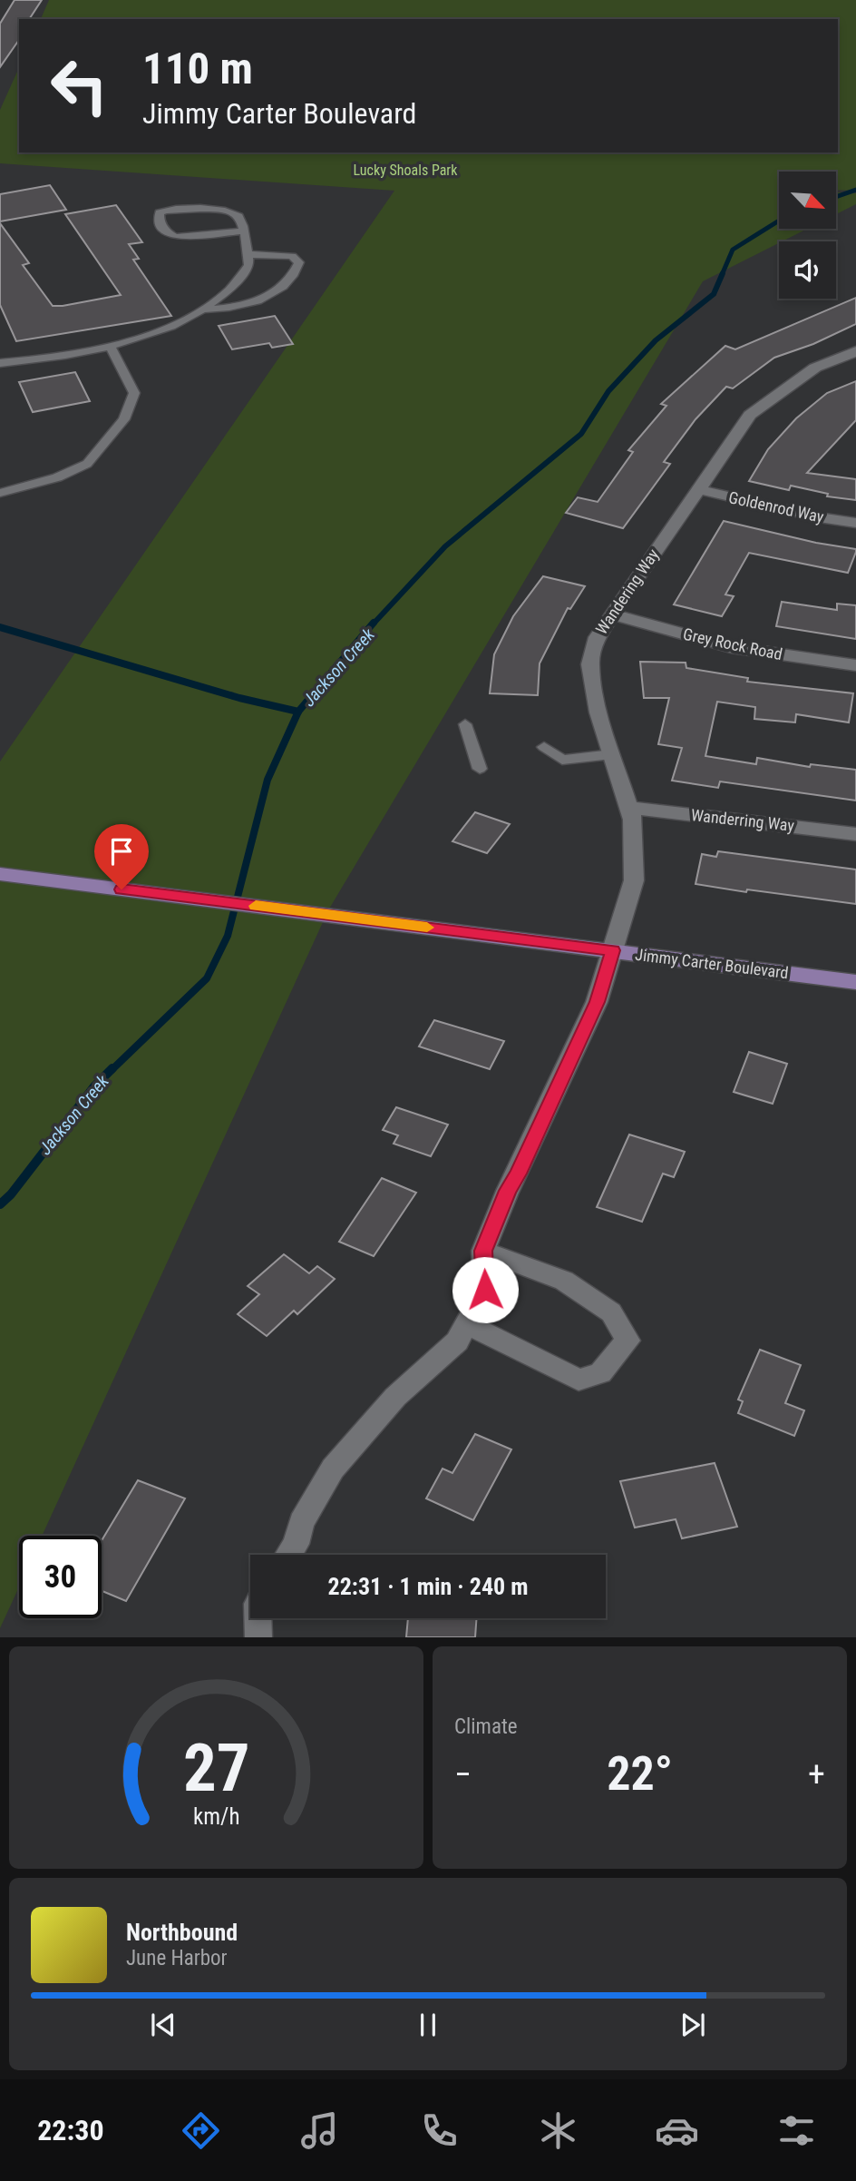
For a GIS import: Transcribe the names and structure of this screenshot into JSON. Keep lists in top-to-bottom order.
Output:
{
  "streets": {
    "main road": ["Jimmy Carter Boulevard"],
    "street": [
      "Goldenrod Way",
      "Wandering Way",
      "Grey Rock Road",
      "Wanderring Way"
    ]
  },
  "crossings": [
    ["Goldenrod Way", "Wandering Way"],
    ["Wandering Way", "Grey Rock Road"],
    ["Wandering Way", "Wanderring Way"],
    ["Wandering Way", "Jimmy Carter Boulevard"]
  ],
  "water": ["Jackson Creek"],
  "parks": ["Lucky Shoals Park"],
  "north": "bottom right",
  "page": {
    "turn": ["110 m", "Jimmy Carter Boulevard"],
    "limit": "30",
    "trip": "22:31 · 1 min · 240 m",
    "tile": "Climate",
    "heat": ["−", "22°", "+"],
    "song": ["Northbound", "June Harbor"],
    "tabs": "22:30",
    "gauge": ["27", "km/h"]
  }
}
